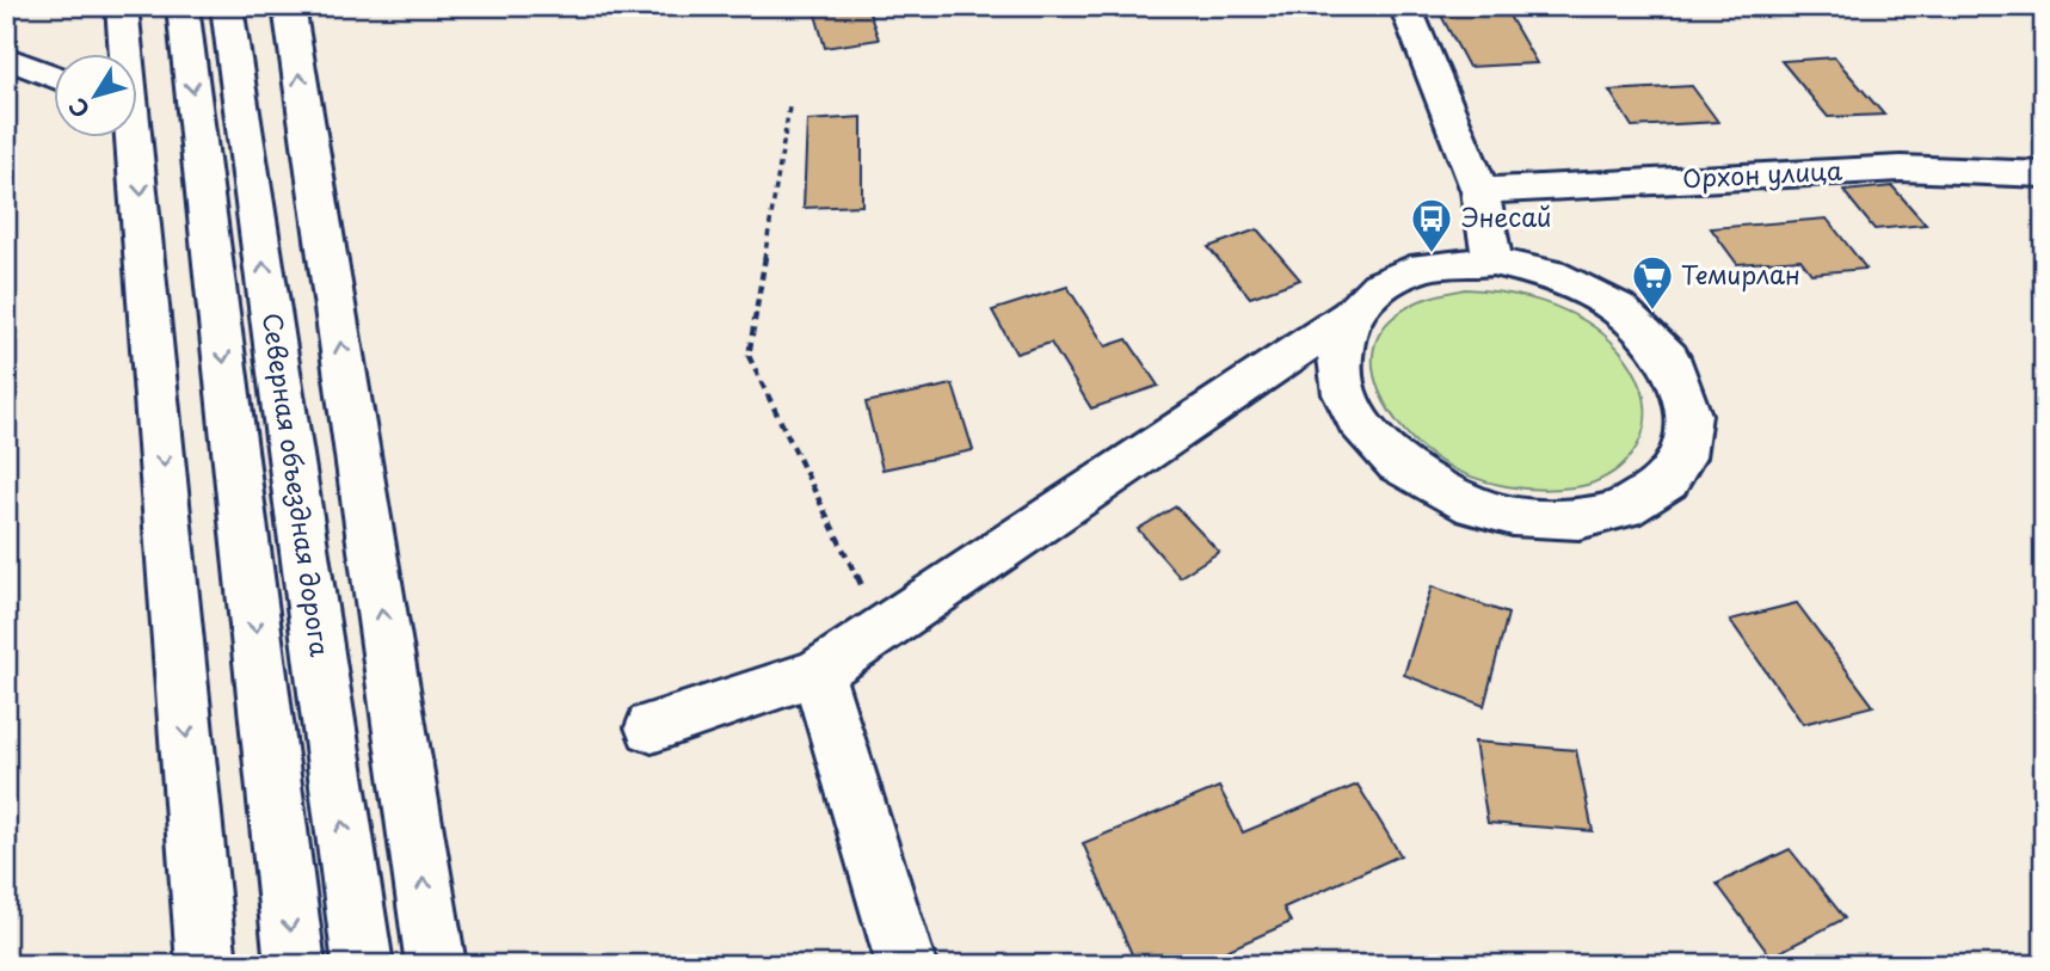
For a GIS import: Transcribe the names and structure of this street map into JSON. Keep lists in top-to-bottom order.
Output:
{
  "streets": {
    "main road": ["Орхон улица", "Северная объездная дорога"]
  },
  "places": {
    "bus stop": ["Энесай"],
    "supermarket": ["Темирлан"]
  },
  "north": "bottom left"
}
